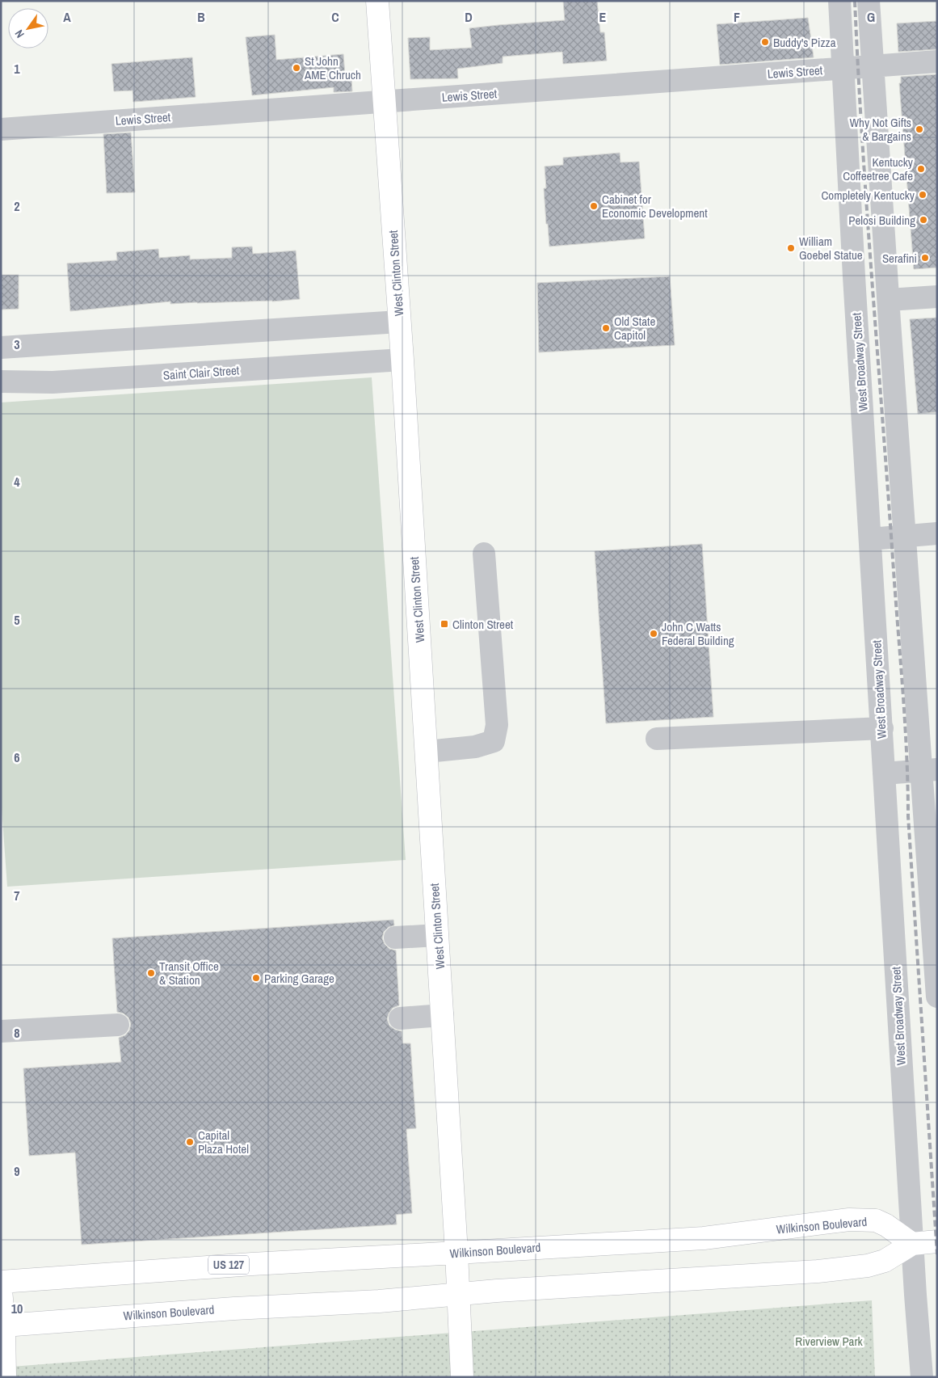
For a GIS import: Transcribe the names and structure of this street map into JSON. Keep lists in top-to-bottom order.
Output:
{
  "streets": {
    "main road": ["West Clinton Street", "Wilkinson Boulevard", "US 127"],
    "street": ["Lewis Street", "West Broadway Street", "Saint Clair Street"]
  },
  "crossings": [
    ["Lewis Street", "West Clinton Street"],
    ["Lewis Street", "West Broadway Street"],
    ["West Clinton Street", "Saint Clair Street"],
    ["West Clinton Street", "Wilkinson Boulevard"],
    ["West Broadway Street", "Wilkinson Boulevard"]
  ],
  "parks": ["Riverview Park"],
  "places": {
    "other": [
      "Buddy's Pizza",
      "St John AME Chruch",
      "Why Not Gifts & Bargains",
      "Kentucky Coffeetree Cafe",
      "Completely Kentucky",
      "Cabinet for Economic Development",
      "Pelosi Building",
      "William Goebel Statue",
      "Serafini",
      "Old State Capitol",
      "John C Watts Federal Building",
      "Transit Office & Station",
      "Parking Garage",
      "Capital Plaza Hotel"
    ],
    "transit": ["Clinton Street"]
  },
  "north": "bottom left",
  "grid": {
    "columns": [
      "A",
      "B",
      "C",
      "D",
      "E",
      "F",
      "G"
    ],
    "rows": [
      "1",
      "2",
      "3",
      "4",
      "5",
      "6",
      "7",
      "8",
      "9",
      "10"
    ]
  }
}
